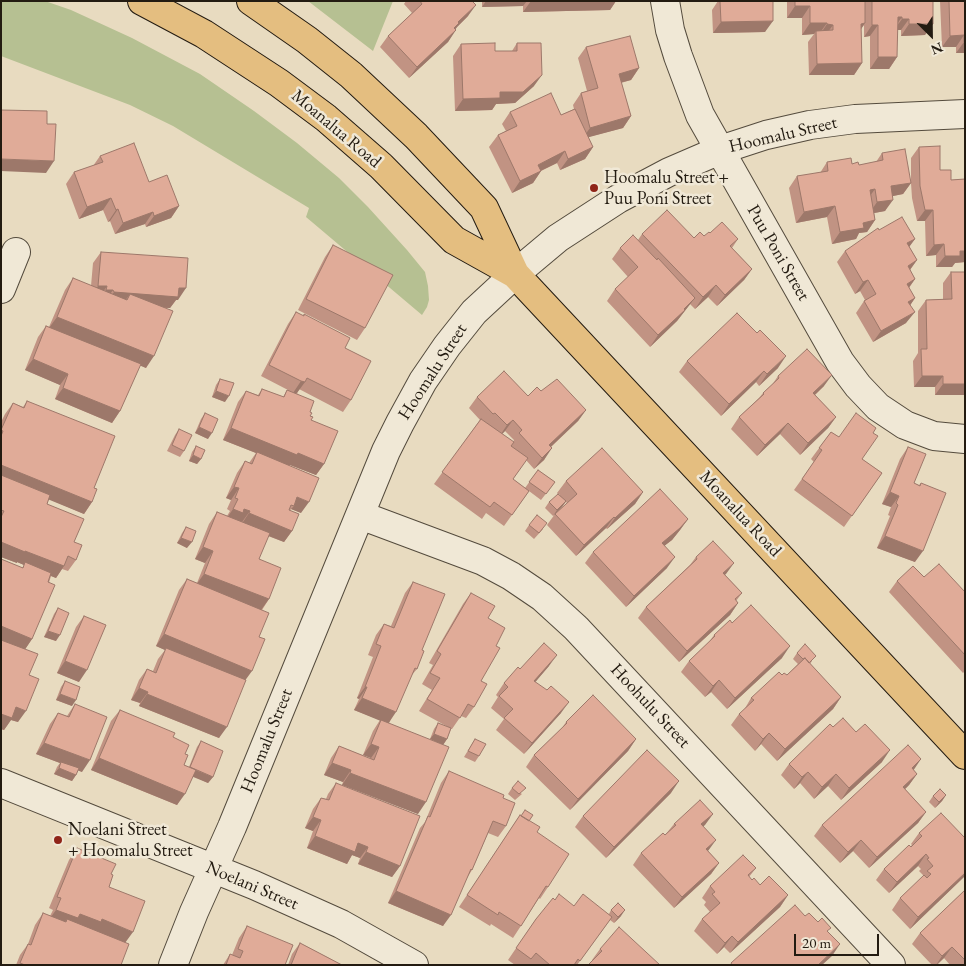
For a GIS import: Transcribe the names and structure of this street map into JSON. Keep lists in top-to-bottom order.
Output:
{
  "streets": {
    "main road": ["Moanalua Road"],
    "street": [
      "Hoomalu Street",
      "Puu Poni Street",
      "Hoohulu Street",
      "Noelani Street"
    ]
  },
  "crossings": [
    ["Moanalua Road", "Hoomalu Street"],
    ["Hoomalu Street", "Puu Poni Street"],
    ["Hoomalu Street", "Hoohulu Street"],
    ["Hoomalu Street", "Noelani Street"]
  ],
  "places": ["Hoomalu Street + Puu Poni Street", "Noelani Street + Hoomalu Street"],
  "scale_bar": "20 m",
  "north": "bottom right"
}
